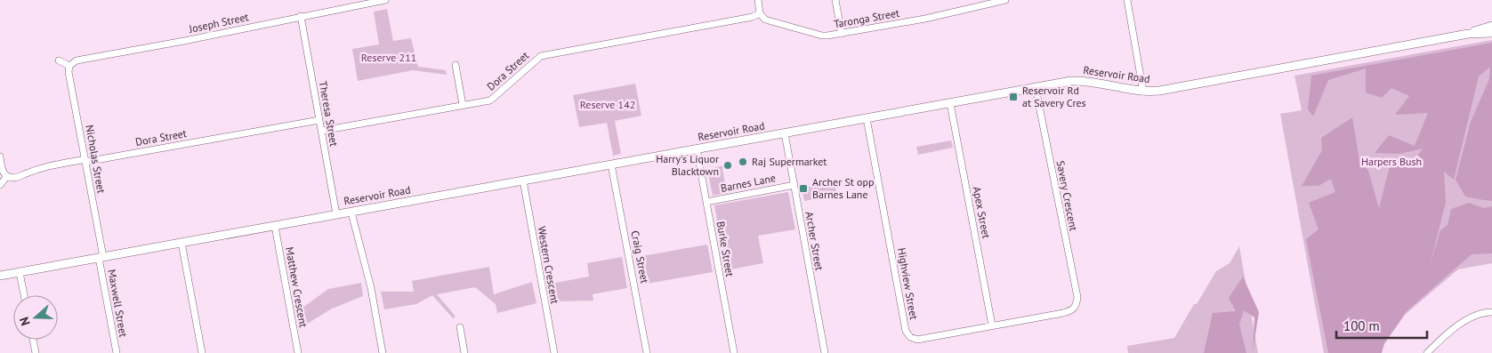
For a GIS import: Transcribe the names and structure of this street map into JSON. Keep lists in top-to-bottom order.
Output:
{
  "streets": {
    "main road": ["Reservoir Road"],
    "street": [
      "Taronga Street",
      "Joseph Street",
      "Dora Street",
      "Theresa Street",
      "Nicholas Street",
      "Barnes Lane",
      "Savery Crescent",
      "Apex Street",
      "Archer Street",
      "Burke Street",
      "Craig Street",
      "Western Crescent",
      "Highview Street",
      "Matthew Crescent",
      "Maxwell Street"
    ]
  },
  "crossings": [
    ["Taronga Street", "Dora Street"],
    ["Joseph Street", "Theresa Street"],
    ["Joseph Street", "Nicholas Street"],
    ["Dora Street", "Theresa Street"],
    ["Dora Street", "Nicholas Street"],
    ["Reservoir Road", "Theresa Street"],
    ["Reservoir Road", "Nicholas Street"],
    ["Reservoir Road", "Savery Crescent"],
    ["Reservoir Road", "Apex Street"],
    ["Reservoir Road", "Archer Street"],
    ["Reservoir Road", "Burke Street"],
    ["Reservoir Road", "Craig Street"],
    ["Reservoir Road", "Western Crescent"],
    ["Reservoir Road", "Highview Street"],
    ["Reservoir Road", "Matthew Crescent"],
    ["Reservoir Road", "Maxwell Street"],
    ["Nicholas Street", "Maxwell Street"],
    ["Barnes Lane", "Archer Street"],
    ["Barnes Lane", "Burke Street"],
    ["Savery Crescent", "Highview Street"],
    ["Apex Street", "Highview Street"]
  ],
  "parks": ["Reserve 211", "Reserve 142", "Harpers Bush"],
  "places": {
    "transit": ["Reservoir Rd at Savery Cres", "Archer St opp Barnes Lane"],
    "other": ["Raj Supermarket", "Harry's Liquor Blacktown"]
  },
  "scale_bar": "100 m",
  "north": "left"
}
